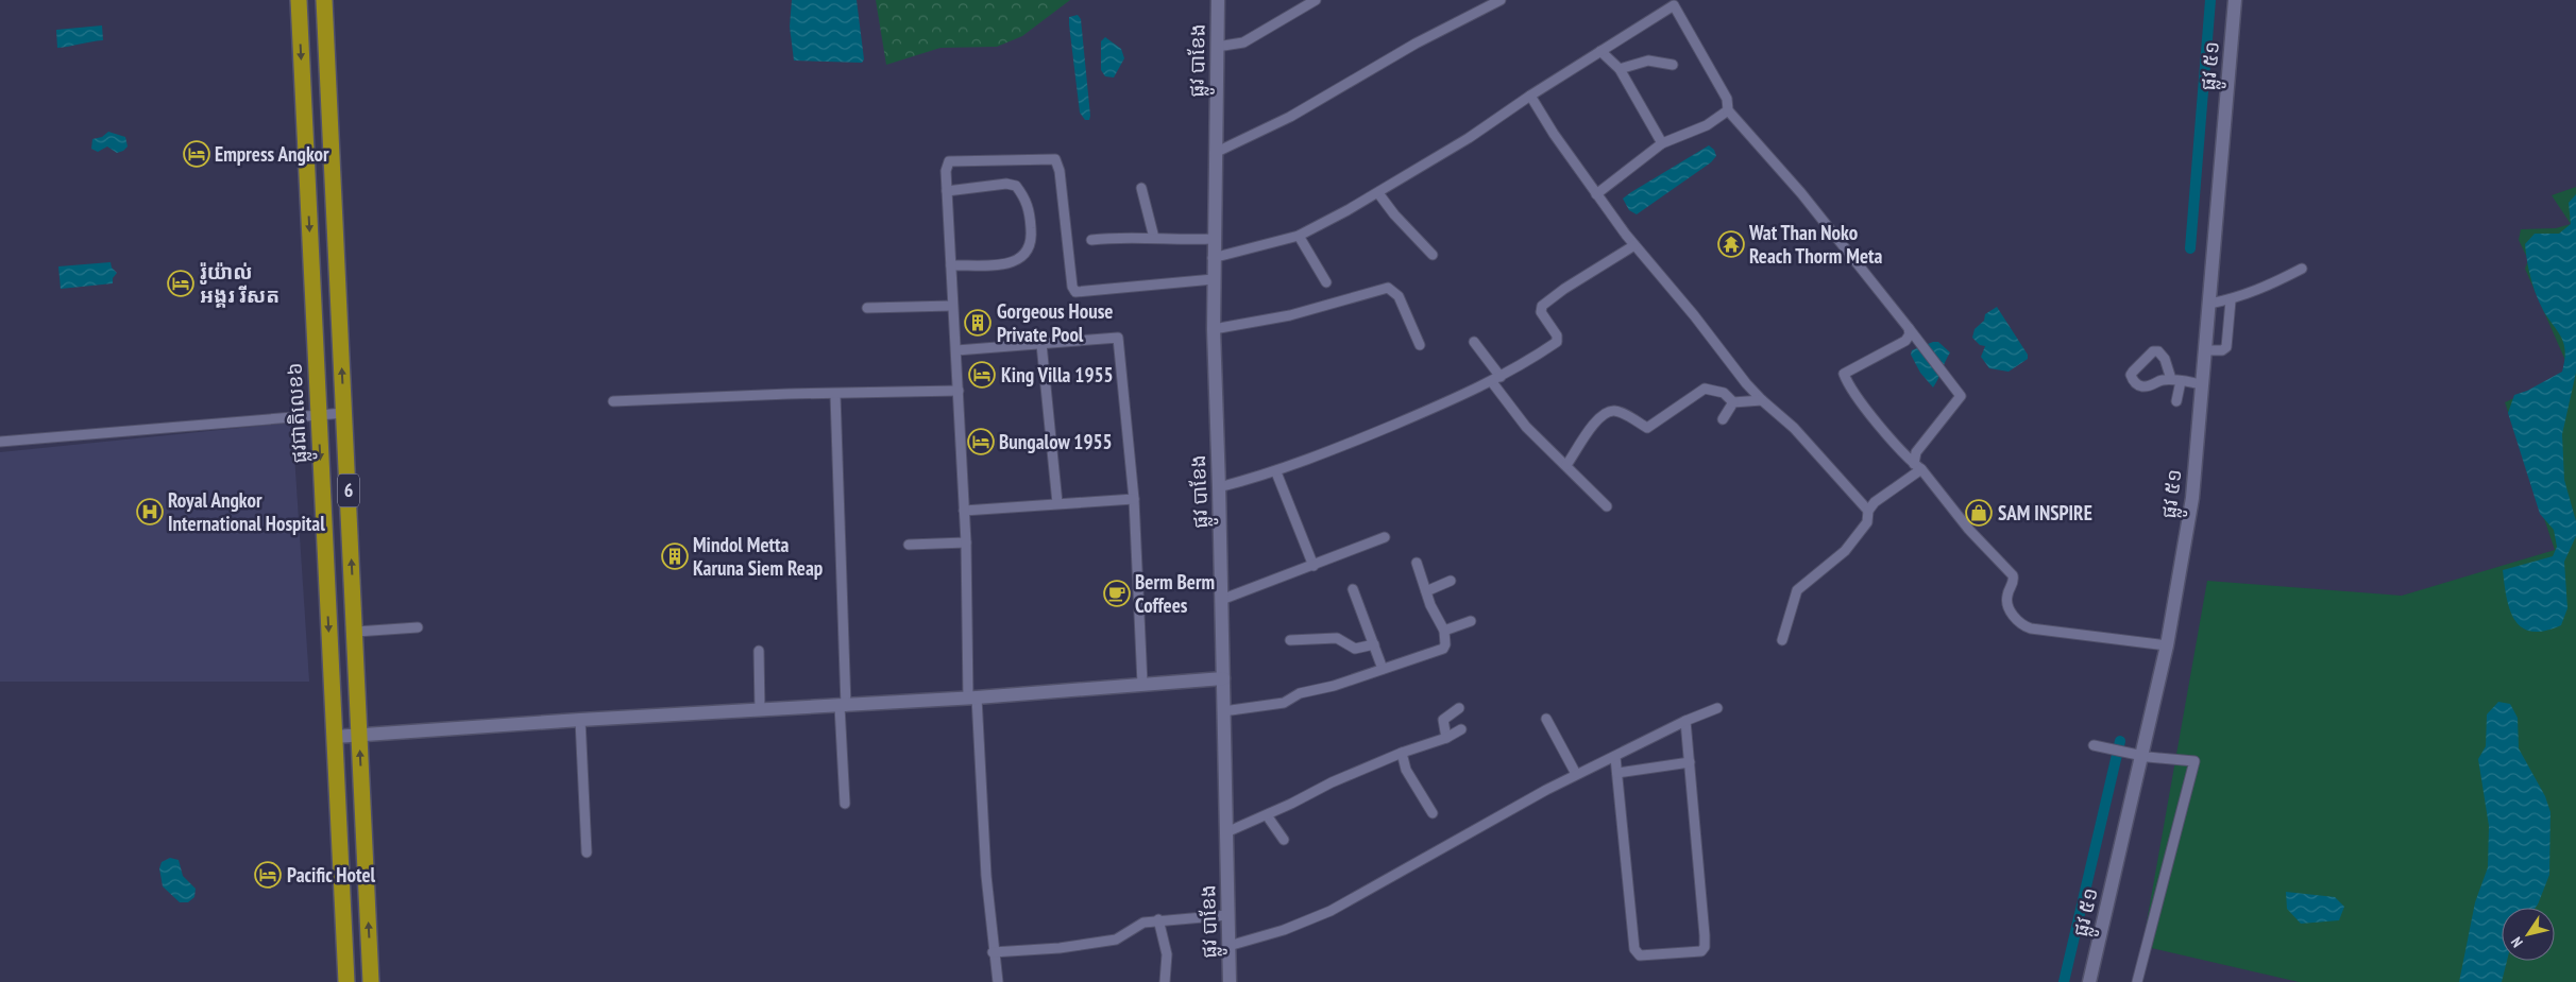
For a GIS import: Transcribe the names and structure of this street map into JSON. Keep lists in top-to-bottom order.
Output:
{
  "streets": {
    "highway": ["ផ្លូវជាតិលេខ៦", "6"],
    "street": ["ផ្លូវ បាខែង", "ផ្លូវ ៥១"]
  },
  "places": {
    "hotel": [
      "Empress Angkor",
      "រ៉ូយ៉ាល់ អង្គរ រីសត",
      "King Villa 1955",
      "Bungalow 1955",
      "Pacific Hotel"
    ],
    "temple": ["Wat Than Noko Reach Thorm Meta"],
    "building": ["Gorgeous House Private Pool", "Mindol Metta Karuna Siem Reap"],
    "hospital": ["Royal Angkor International Hospital"],
    "shop": ["SAM INSPIRE"],
    "cafe": ["Berm Berm Coffees"]
  },
  "north": "bottom left"
}
